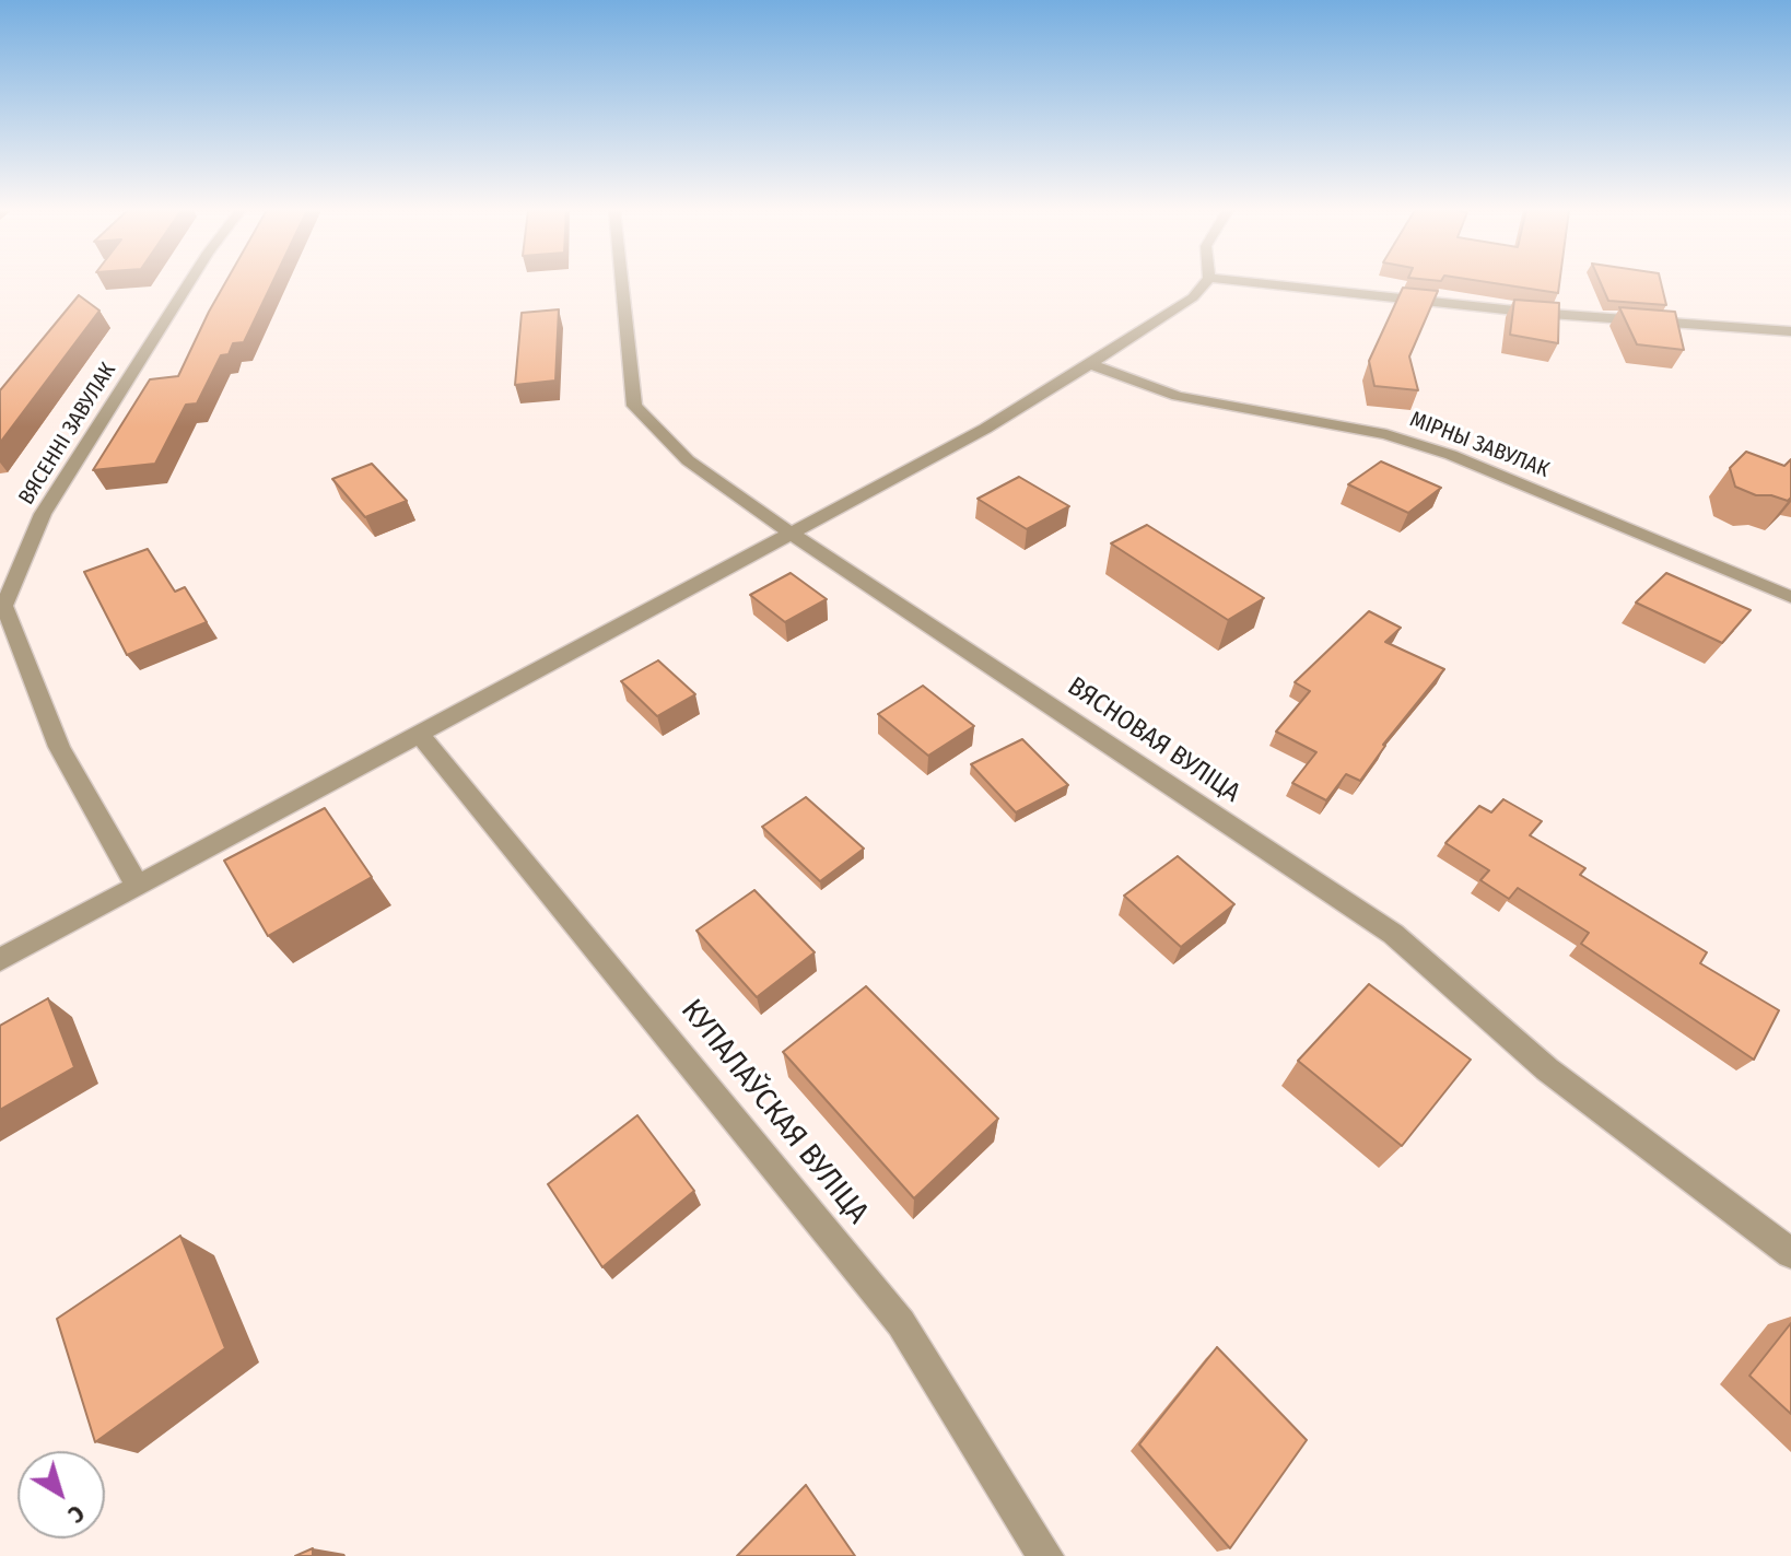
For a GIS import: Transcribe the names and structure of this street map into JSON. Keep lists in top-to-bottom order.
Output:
{
  "streets": {
    "street": [
      "ВЯСЕННІ ЗАВУЛАК",
      "МІРНЫ ЗАВУЛАК",
      "ВЯСНОВАЯ ВУЛІЦА",
      "КУПАЛАЎСКАЯ ВУЛІЦА"
    ]
  },
  "north": "bottom right"
}
